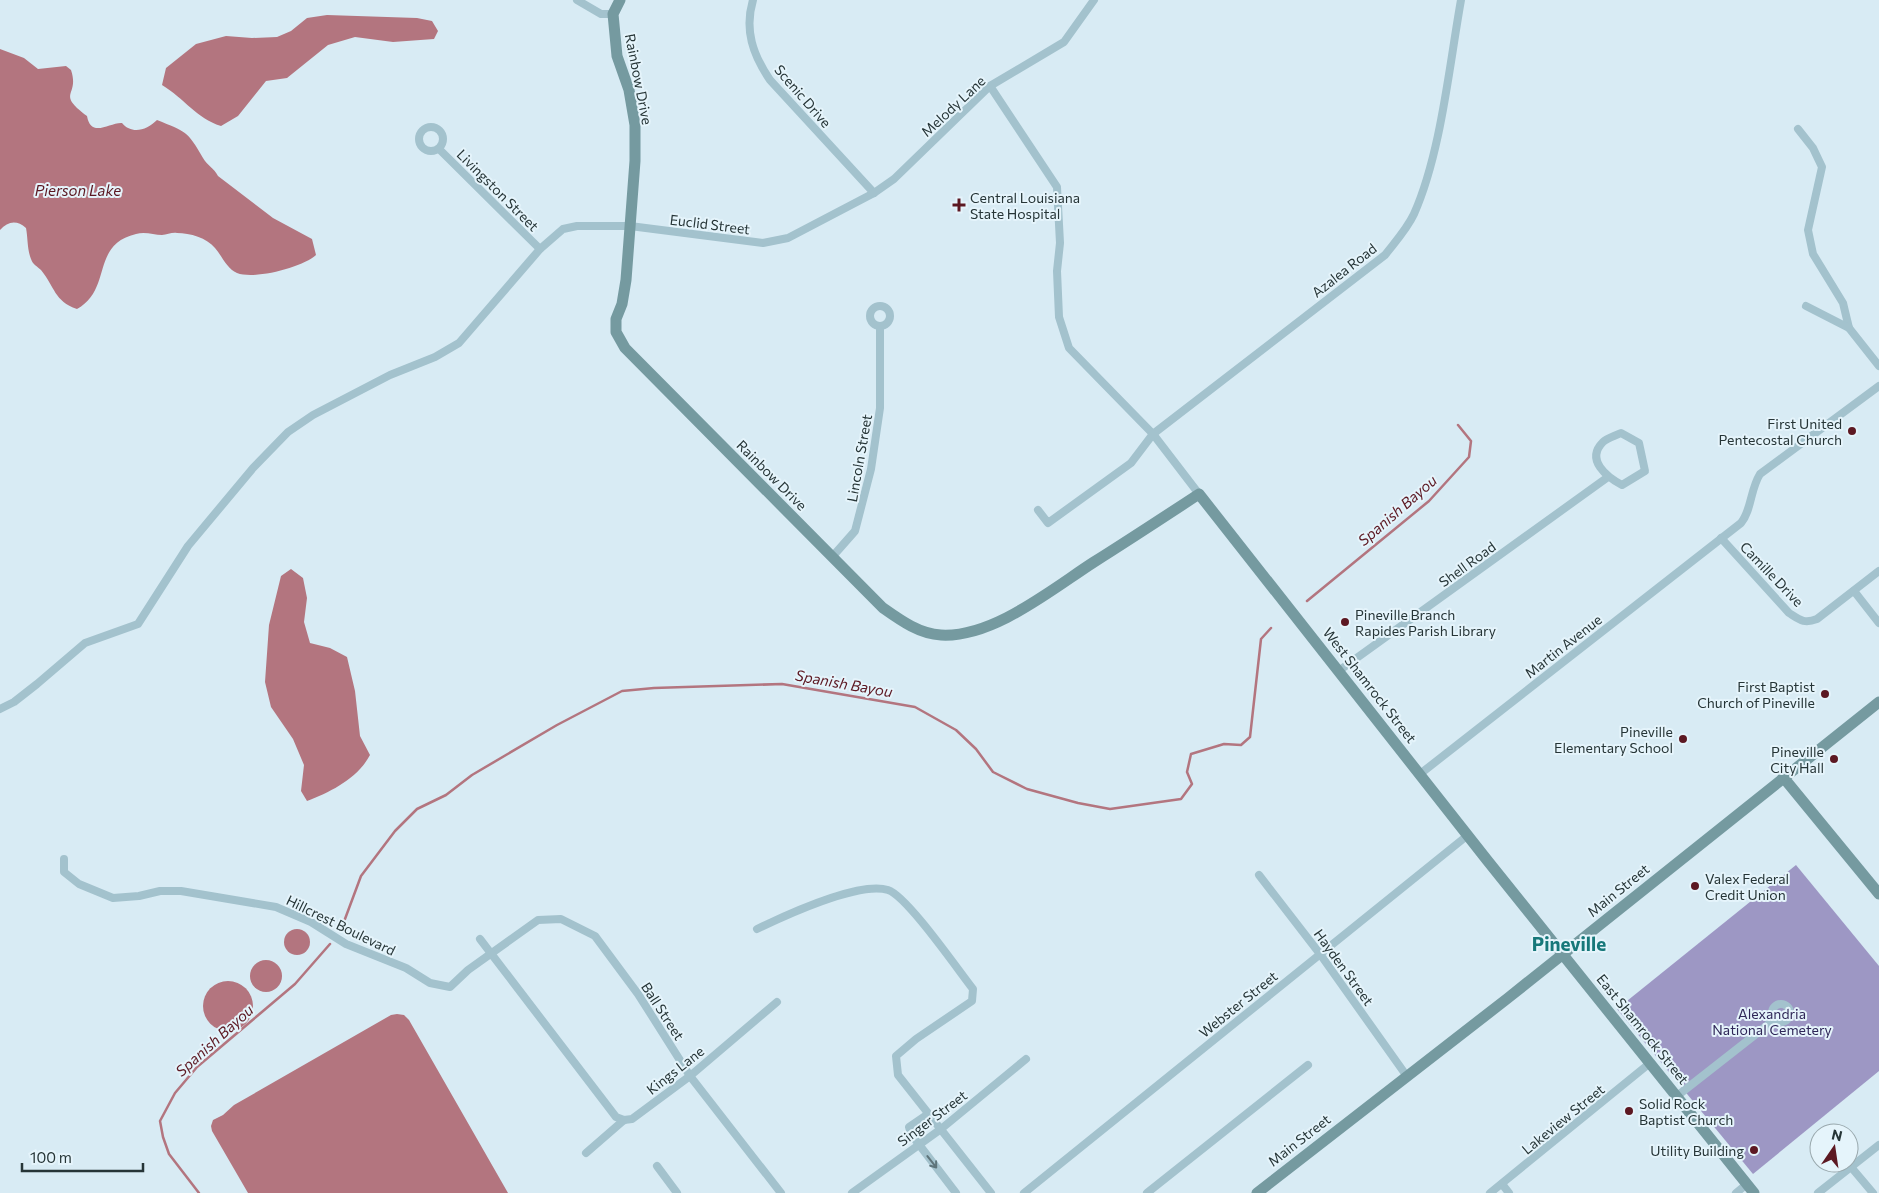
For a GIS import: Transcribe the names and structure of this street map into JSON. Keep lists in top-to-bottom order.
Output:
{
  "streets": {
    "street": [
      "Rainbow Drive",
      "Scenic Drive",
      "Melody Lane",
      "Livingston Street",
      "Euclid Street",
      "Azalea Road",
      "Lincoln Street",
      "Shell Road",
      "Camille Drive",
      "Martin Avenue",
      "West Shamrock Street",
      "Main Street",
      "Hillcrest Boulevard",
      "Hayden Street",
      "Webster Street",
      "Ball Street",
      "East Shamrock Street",
      "Kings Lane",
      "Singer Street",
      "Lakeview Street"
    ]
  },
  "crossings": [
    ["Rainbow Drive", "Euclid Street"],
    ["Rainbow Drive", "Lincoln Street"],
    ["Rainbow Drive", "West Shamrock Street"],
    ["Scenic Drive", "Melody Lane"],
    ["Scenic Drive", "Euclid Street"],
    ["Melody Lane", "Euclid Street"],
    ["Melody Lane", "West Shamrock Street"],
    ["Livingston Street", "Euclid Street"],
    ["Azalea Road", "West Shamrock Street"],
    ["Shell Road", "West Shamrock Street"],
    ["Camille Drive", "Martin Avenue"],
    ["Martin Avenue", "West Shamrock Street"],
    ["West Shamrock Street", "Main Street"],
    ["West Shamrock Street", "Webster Street"],
    ["West Shamrock Street", "East Shamrock Street"],
    ["Main Street", "Hayden Street"],
    ["Main Street", "East Shamrock Street"],
    ["Hillcrest Boulevard", "Ball Street"],
    ["Hayden Street", "Webster Street"],
    ["Ball Street", "Kings Lane"],
    ["East Shamrock Street", "Lakeview Street"]
  ],
  "districts": ["Pineville"],
  "water": ["Pierson Lake", "Spanish Bayou"],
  "parks": ["Alexandria National Cemetery"],
  "places": {
    "health": ["Central Louisiana State Hospital"],
    "other": [
      "First United Pentecostal Church",
      "Pineville Branch Rapides Parish Library",
      "First Baptist Church of Pineville",
      "Pineville Elementary School",
      "Pineville City Hall",
      "Valex Federal Credit Union",
      "Solid Rock Baptist Church",
      "Utility Building"
    ]
  },
  "scale_bar": "100 m",
  "north": "top"
}
